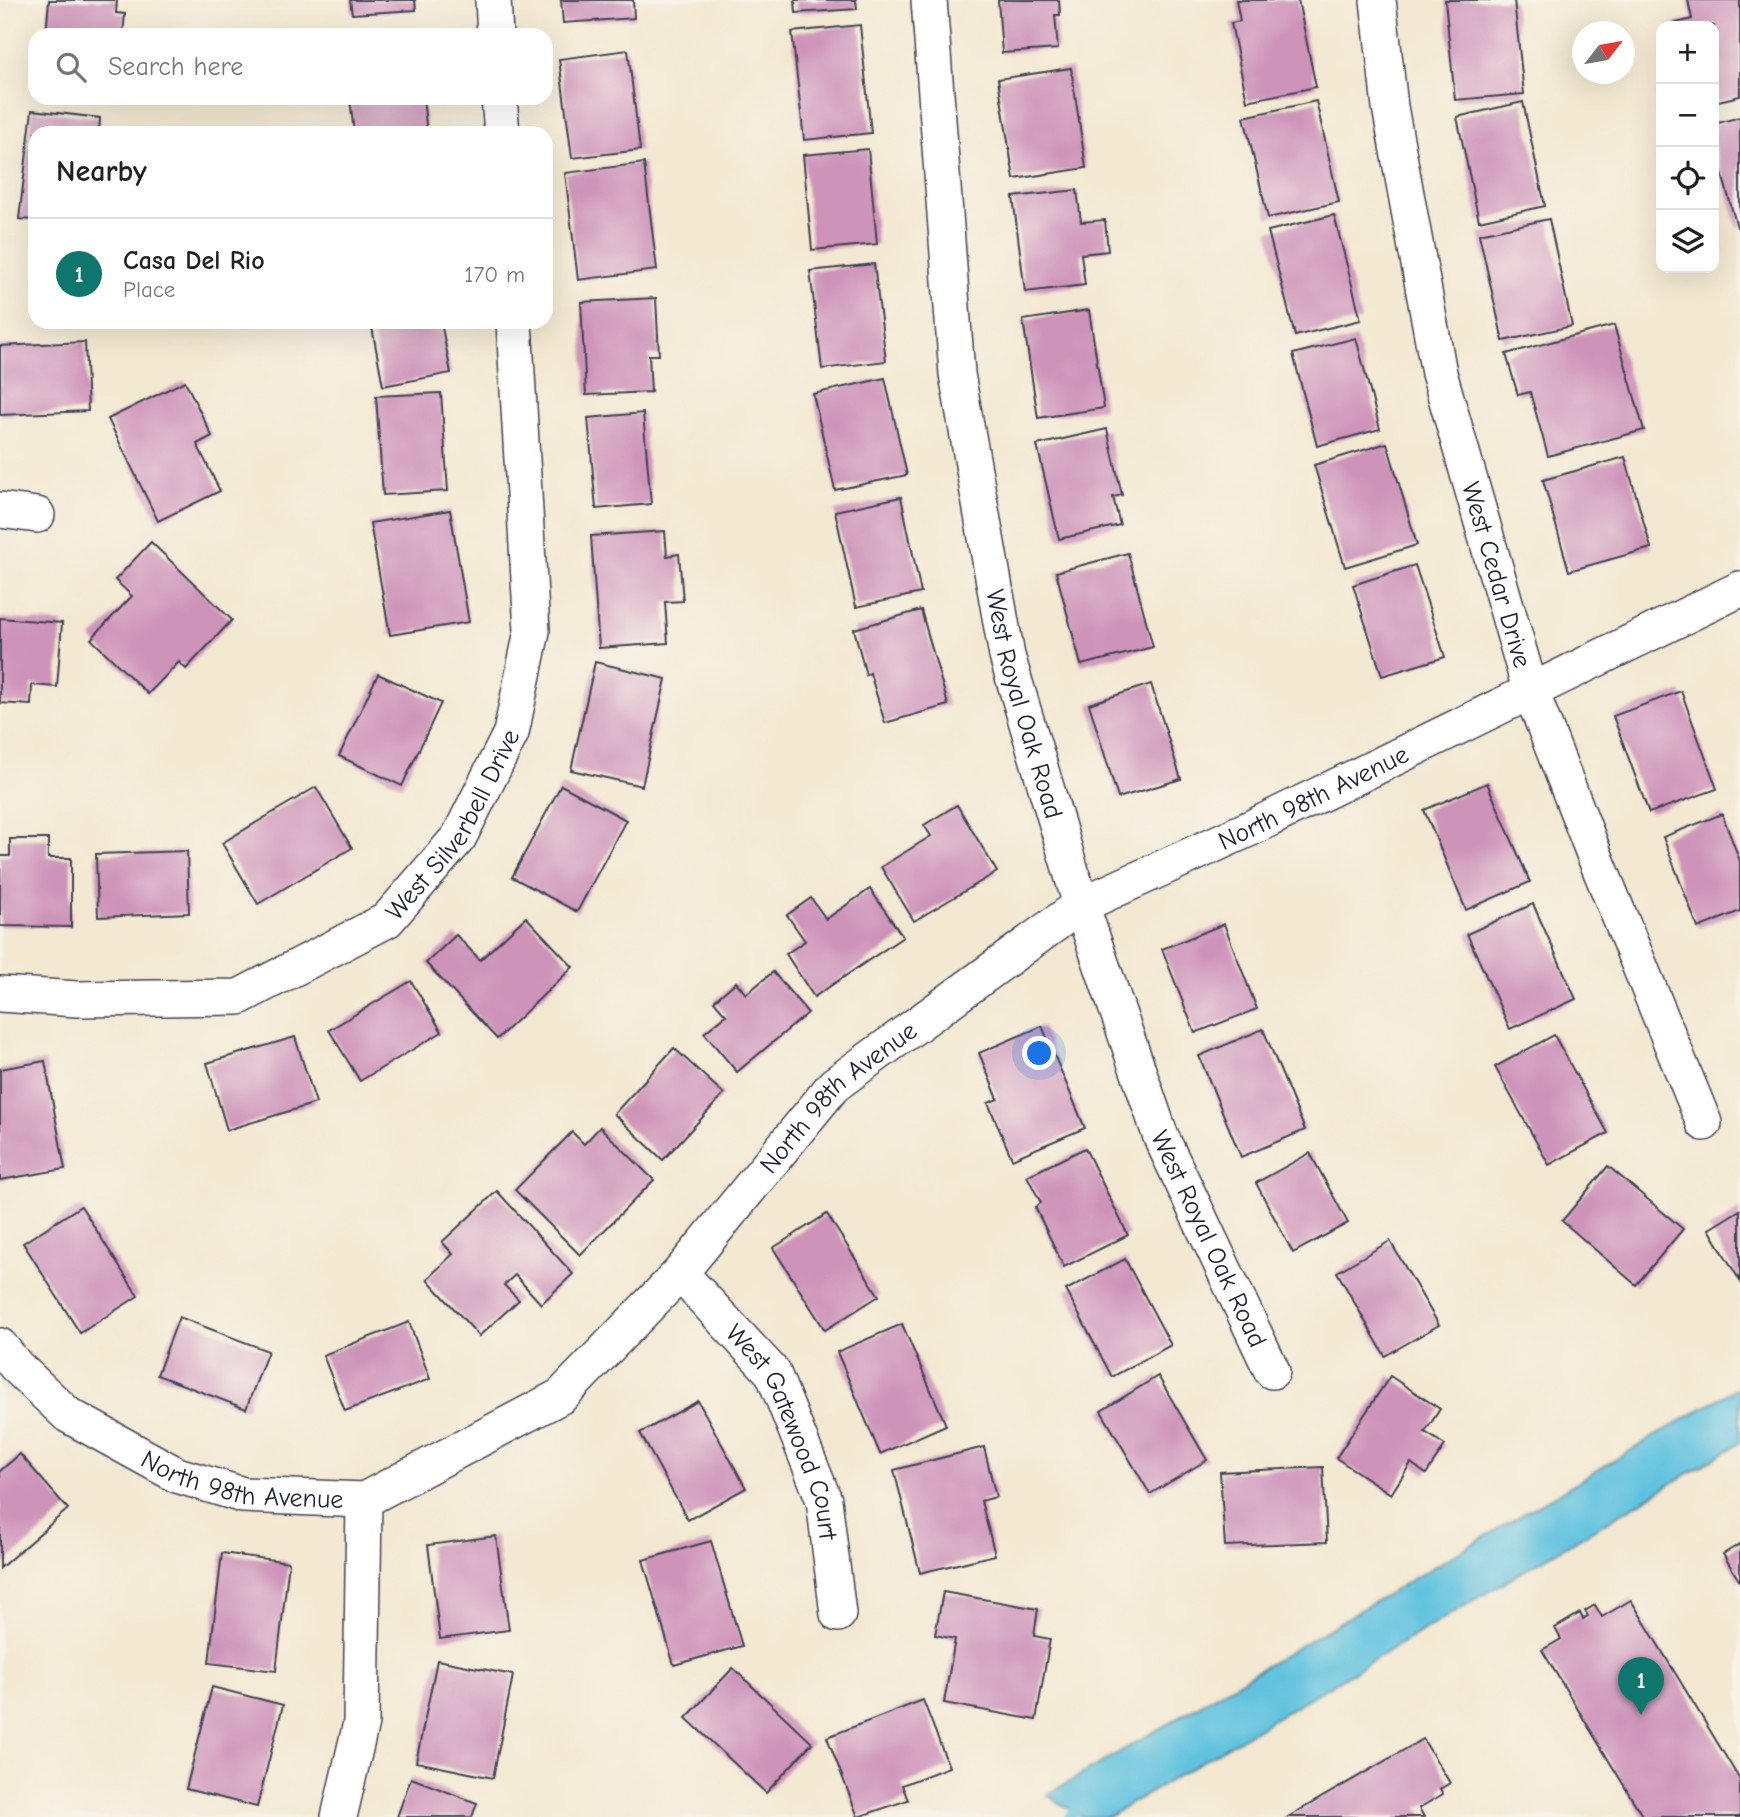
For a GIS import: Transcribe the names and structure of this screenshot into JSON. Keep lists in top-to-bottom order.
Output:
{
  "streets": {
    "street": [
      "West Cedar Drive",
      "West Royal Oak Road",
      "North 98th Avenue",
      "West Silverbell Drive",
      "West Gatewood Court"
    ]
  },
  "crossings": [
    ["West Cedar Drive", "North 98th Avenue"],
    ["West Royal Oak Road", "North 98th Avenue"],
    ["North 98th Avenue", "West Gatewood Court"]
  ],
  "north": "top right",
  "page": {
    "map_buttons": ["+", "−"],
    "search": "Search here",
    "heading": "Nearby",
    "list": [
      {
        "mark": "1",
        "name": "Casa Del Rio",
        "note": "Place",
        "value": "170 m"
      }
    ],
    "pins": "1"
  }
}
